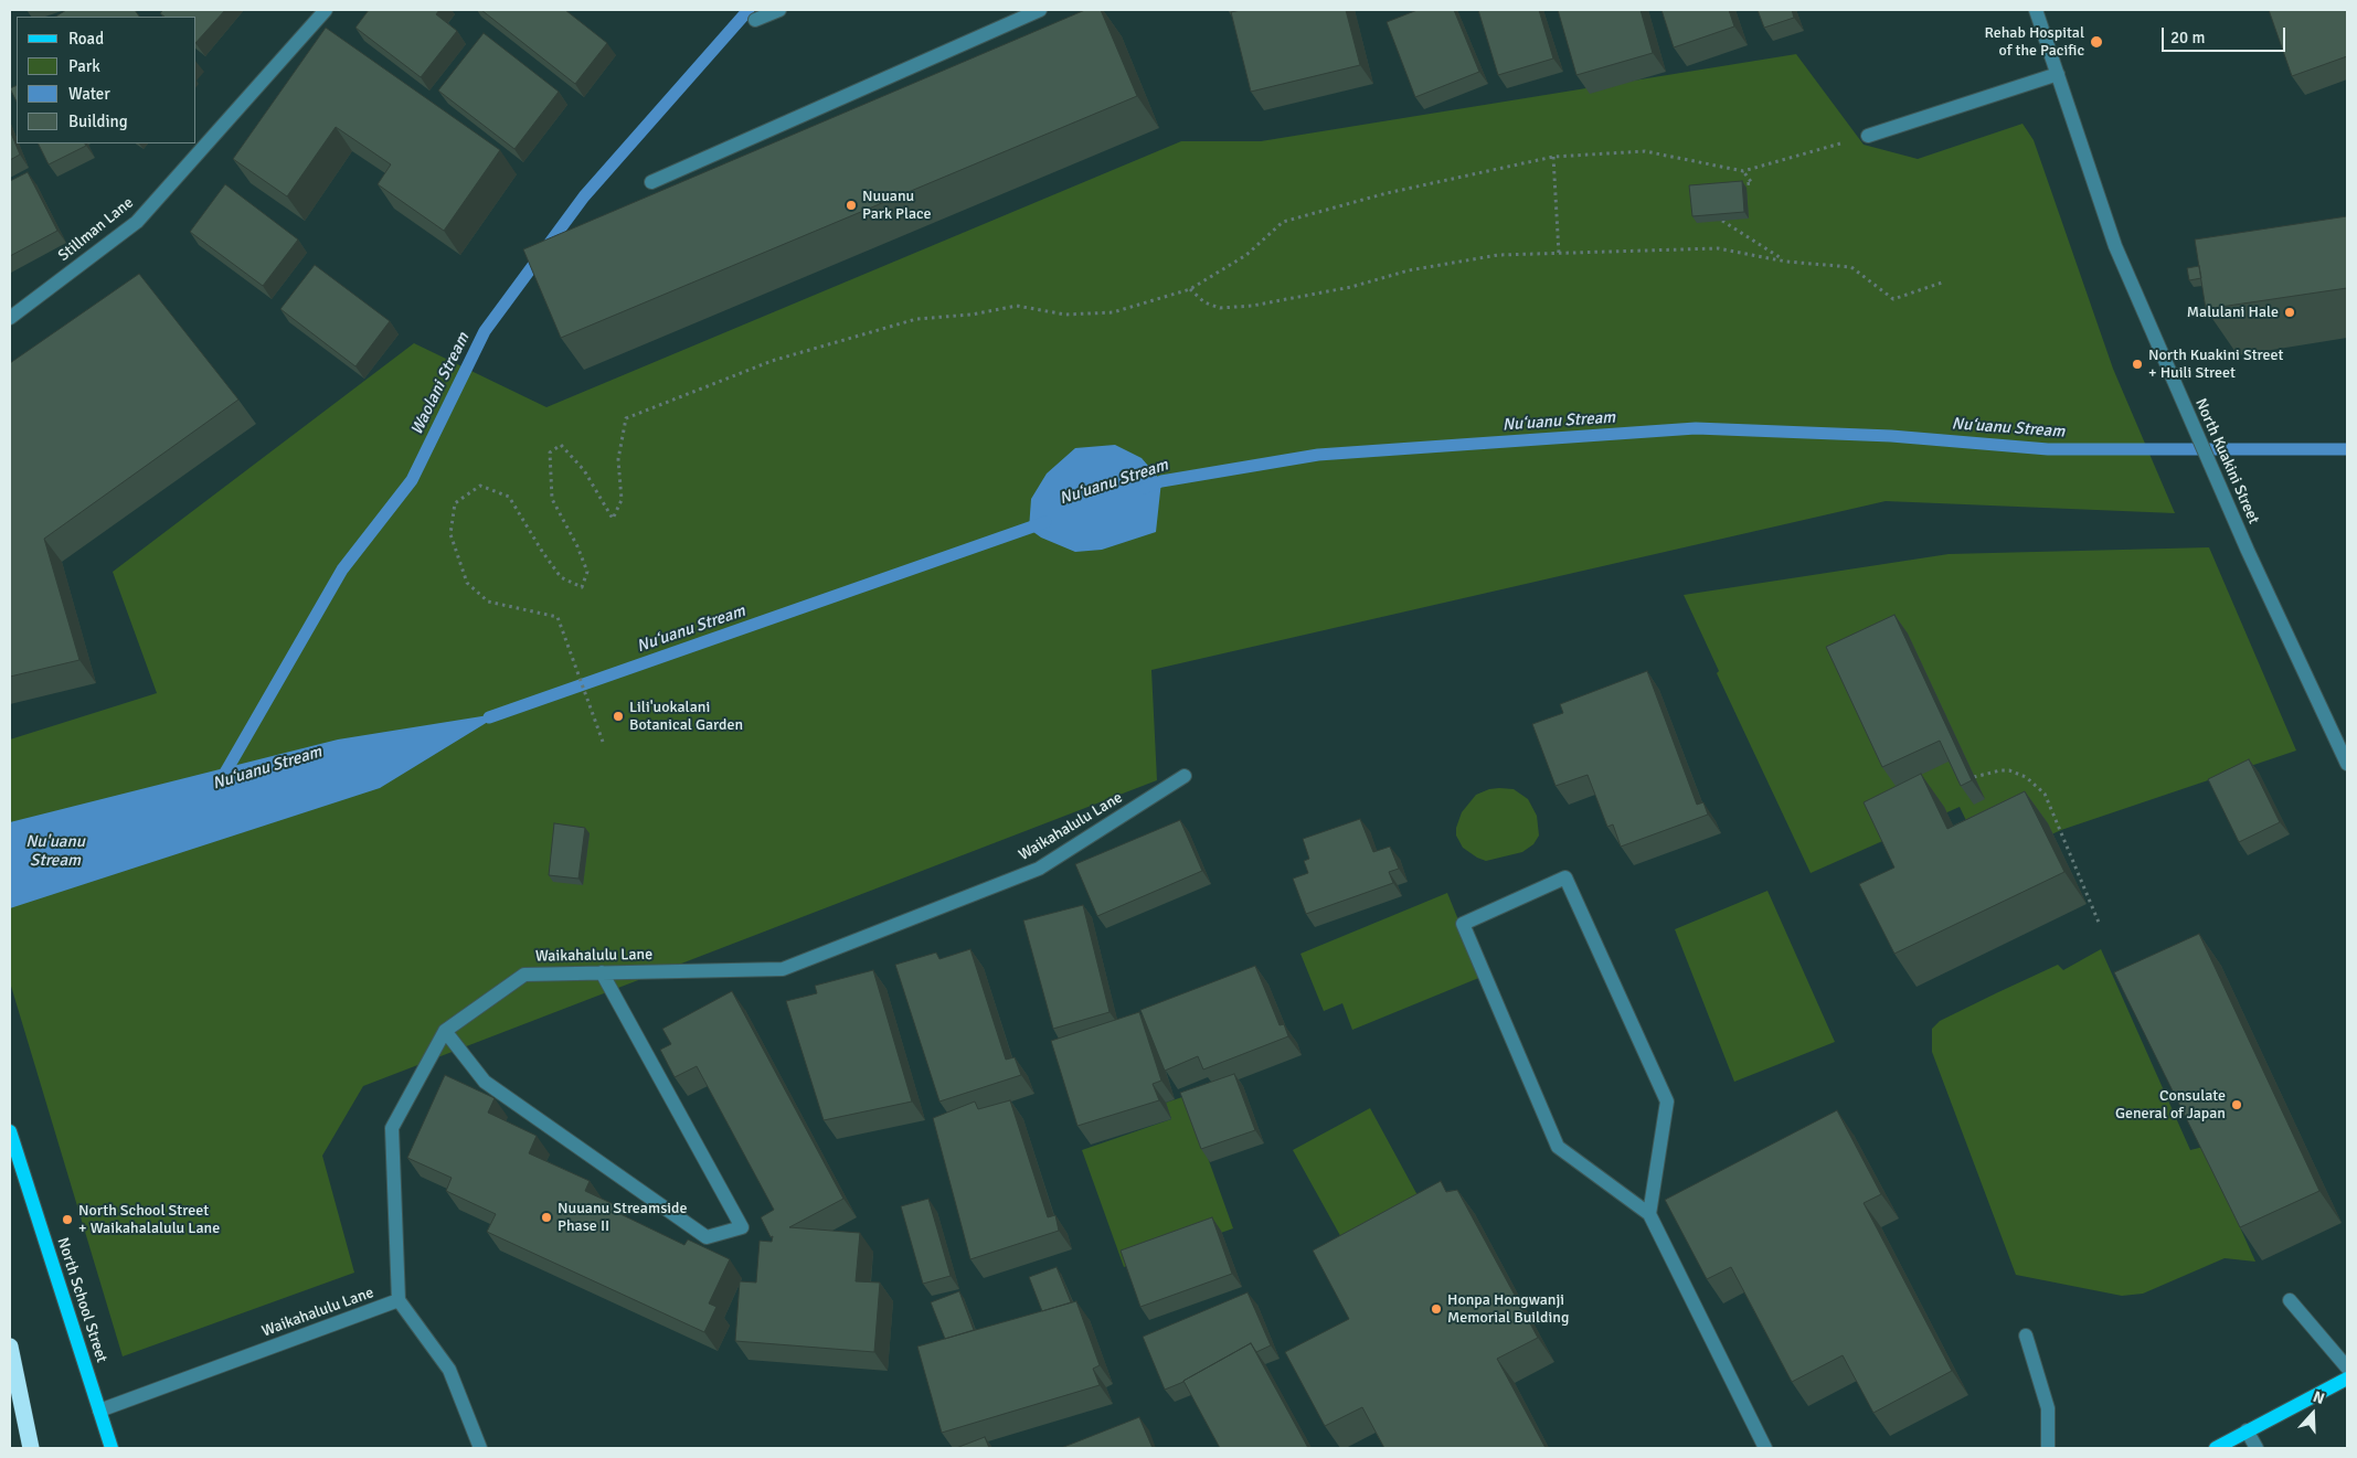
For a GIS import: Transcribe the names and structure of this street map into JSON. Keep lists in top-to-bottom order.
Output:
{
  "streets": {
    "main road": ["North School Street"],
    "street": ["Stillman Lane", "North Kuakini Street", "Waikahalulu Lane"]
  },
  "crossings": [
    ["Waikahalulu Lane", "North School Street"]
  ],
  "water": ["Waolani Stream", "Nuʻuanu Stream", "Nu'uanu Stream"],
  "places": [
    "Rehab Hospital of the Pacific",
    "Nuuanu Park Place",
    "Malulani Hale",
    "North Kuakini Street + Huili Street",
    "Lili'uokalani Botanical Garden",
    "Consulate General of Japan",
    "Nuuanu Streamside Phase II",
    "North School Street + Waikahalalulu Lane",
    "Honpa Hongwanji Memorial Building"
  ],
  "legend": [
    "Road",
    "Park",
    "Water",
    "Building"
  ],
  "scale_bar": "20 m",
  "north": "top"
}
